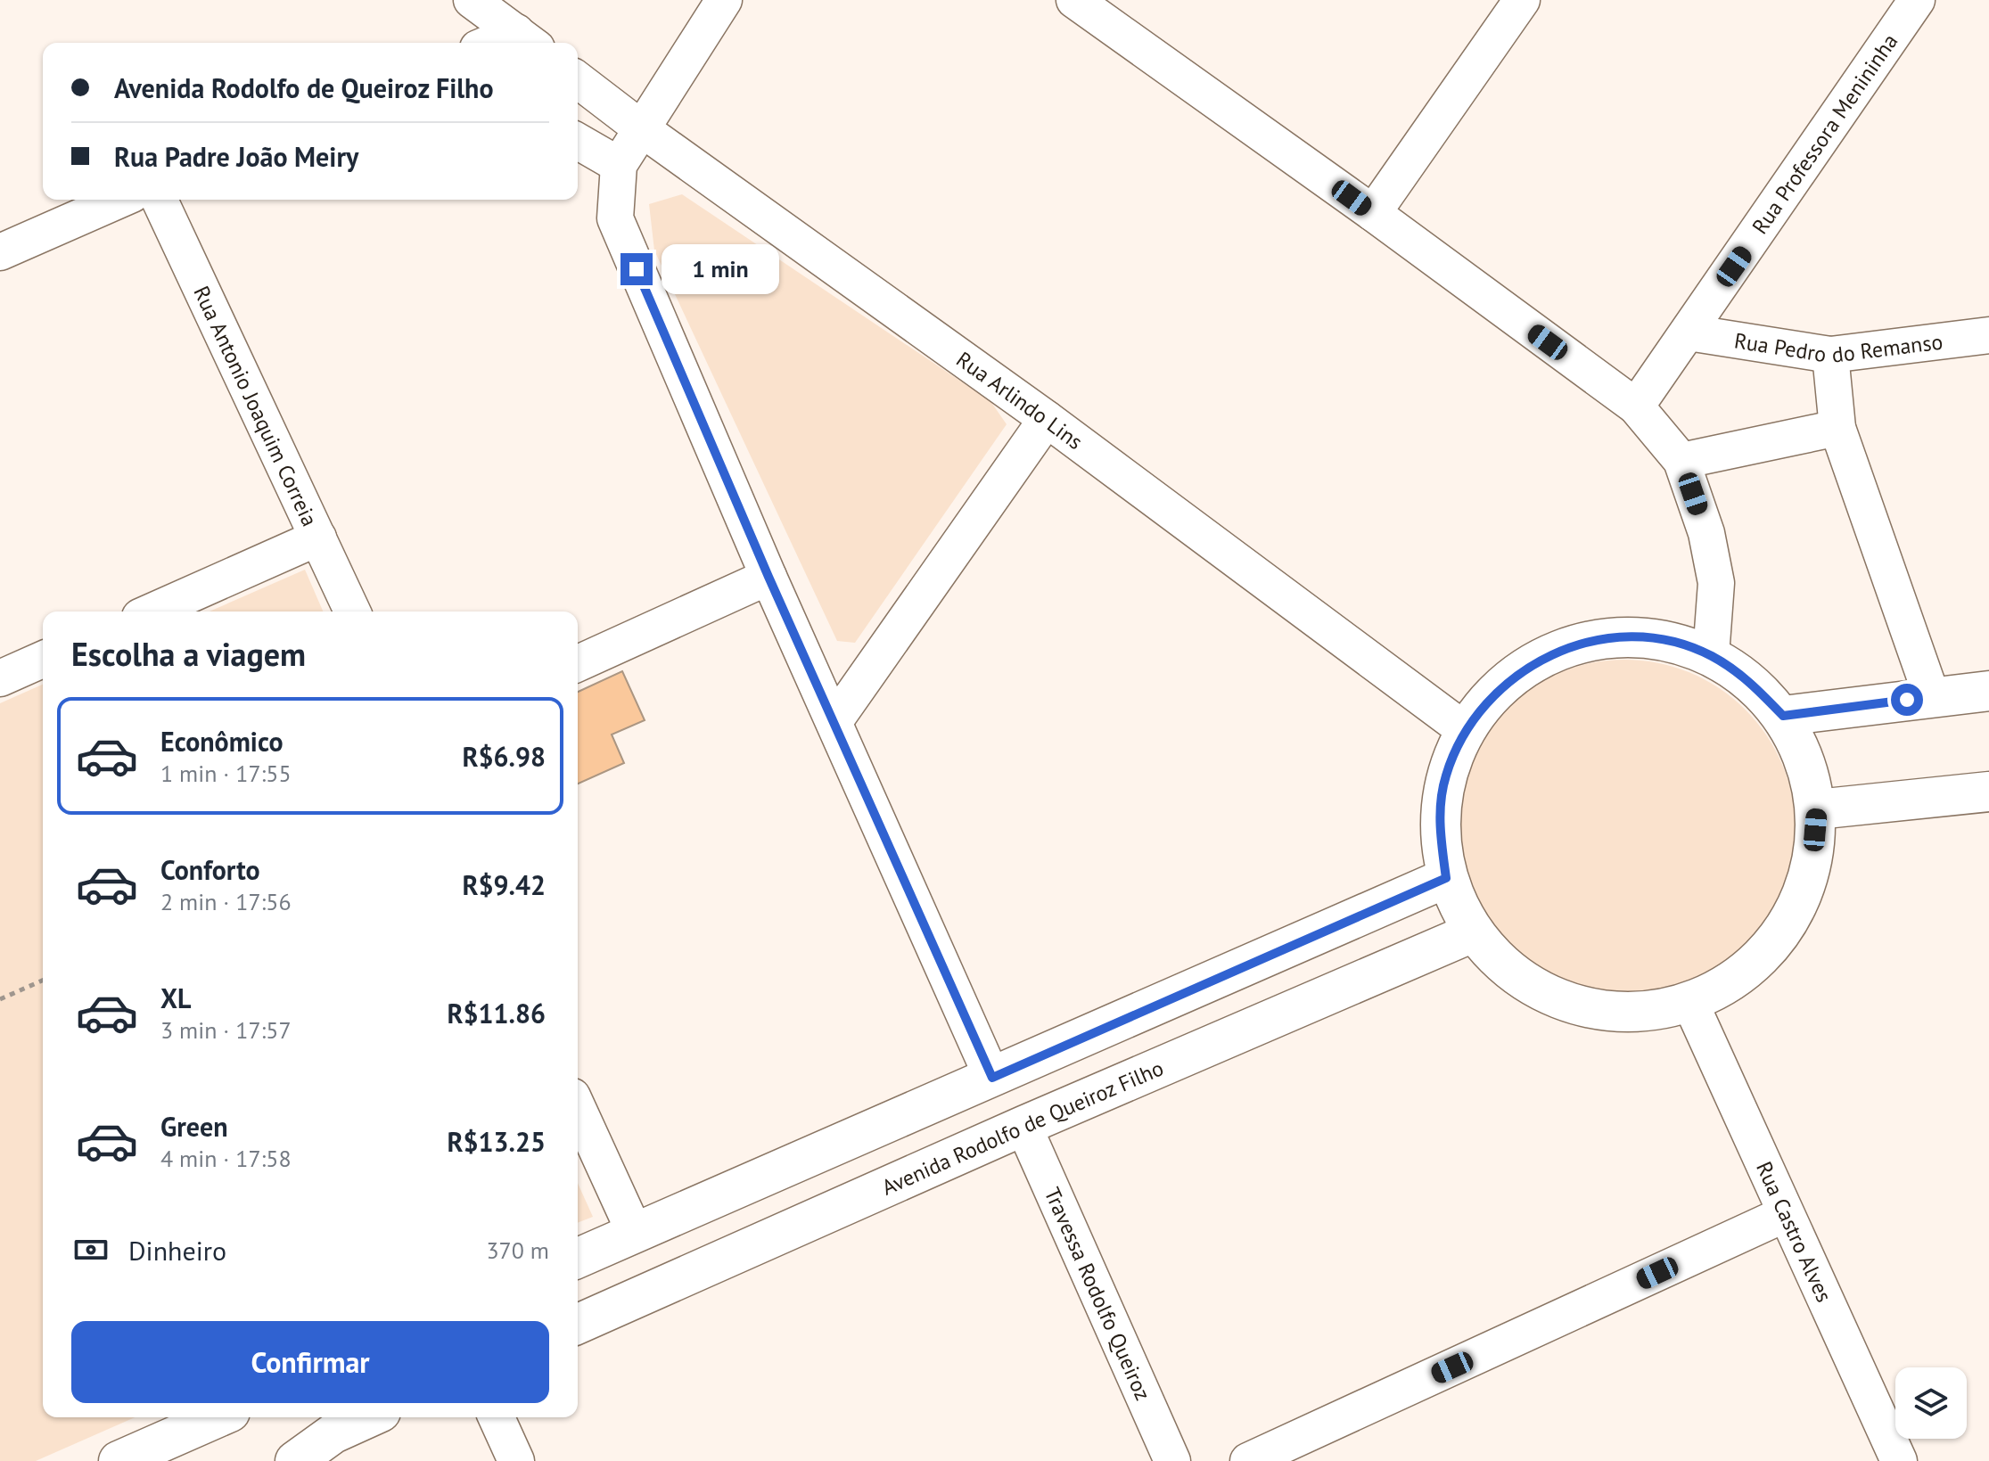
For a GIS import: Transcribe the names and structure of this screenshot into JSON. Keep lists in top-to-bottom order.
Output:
{
  "streets": {
    "main road": ["Avenida Rodolfo de Queiroz Filho"],
    "street": [
      "Rua Professora Menininha",
      "Rua Pedro do Remanso",
      "Rua Arlindo Lins",
      "Rua Antonio Joaquim Correia",
      "Rua Castro Alves",
      "Travessa Rodolfo Queiroz"
    ]
  },
  "crossings": [
    ["Rua Professora Menininha", "Rua Pedro do Remanso"],
    ["Avenida Rodolfo de Queiroz Filho", "Travessa Rodolfo Queiroz"]
  ],
  "page": {
    "banner": ["Avenida Rodolfo de Queiroz Filho", "Rua Padre João Meiry"],
    "bubble": "1 min",
    "heading": "Escolha a viagem",
    "list": [
      {
        "name": "Econômico",
        "note": "1 min · 17:55",
        "value": "R$6.98"
      },
      {
        "name": "Conforto",
        "note": "2 min · 17:56",
        "value": "R$9.42"
      },
      {
        "name": "XL",
        "note": "3 min · 17:57",
        "value": "R$11.86"
      },
      {
        "name": "Green",
        "note": "4 min · 17:58",
        "value": "R$13.25"
      }
    ],
    "pay": ["Dinheiro", "370 m"],
    "buttons": "Confirmar"
  }
}
